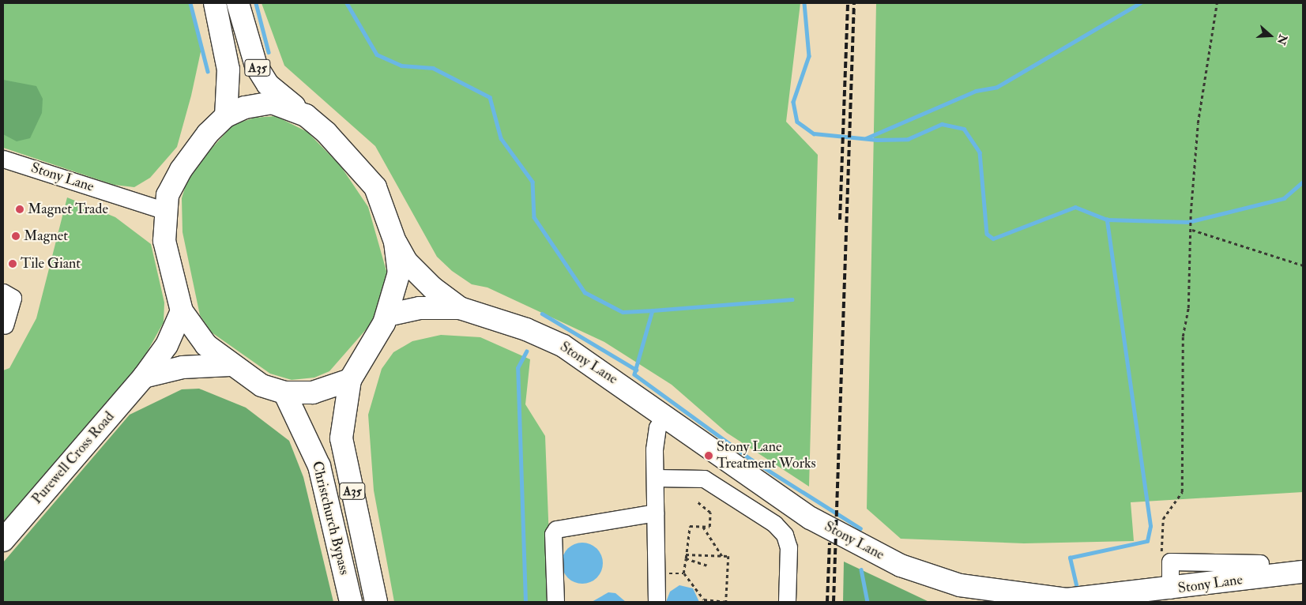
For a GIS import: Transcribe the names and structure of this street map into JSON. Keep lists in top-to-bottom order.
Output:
{
  "streets": {
    "main road": [
      "A35",
      "Stony Lane",
      "Purewell Cross Road",
      "Christchurch Bypass"
    ]
  },
  "places": [
    "Magnet Trade",
    "Magnet",
    "Tile Giant",
    "Stony Lane Treatment Works"
  ],
  "north": "right"
}
